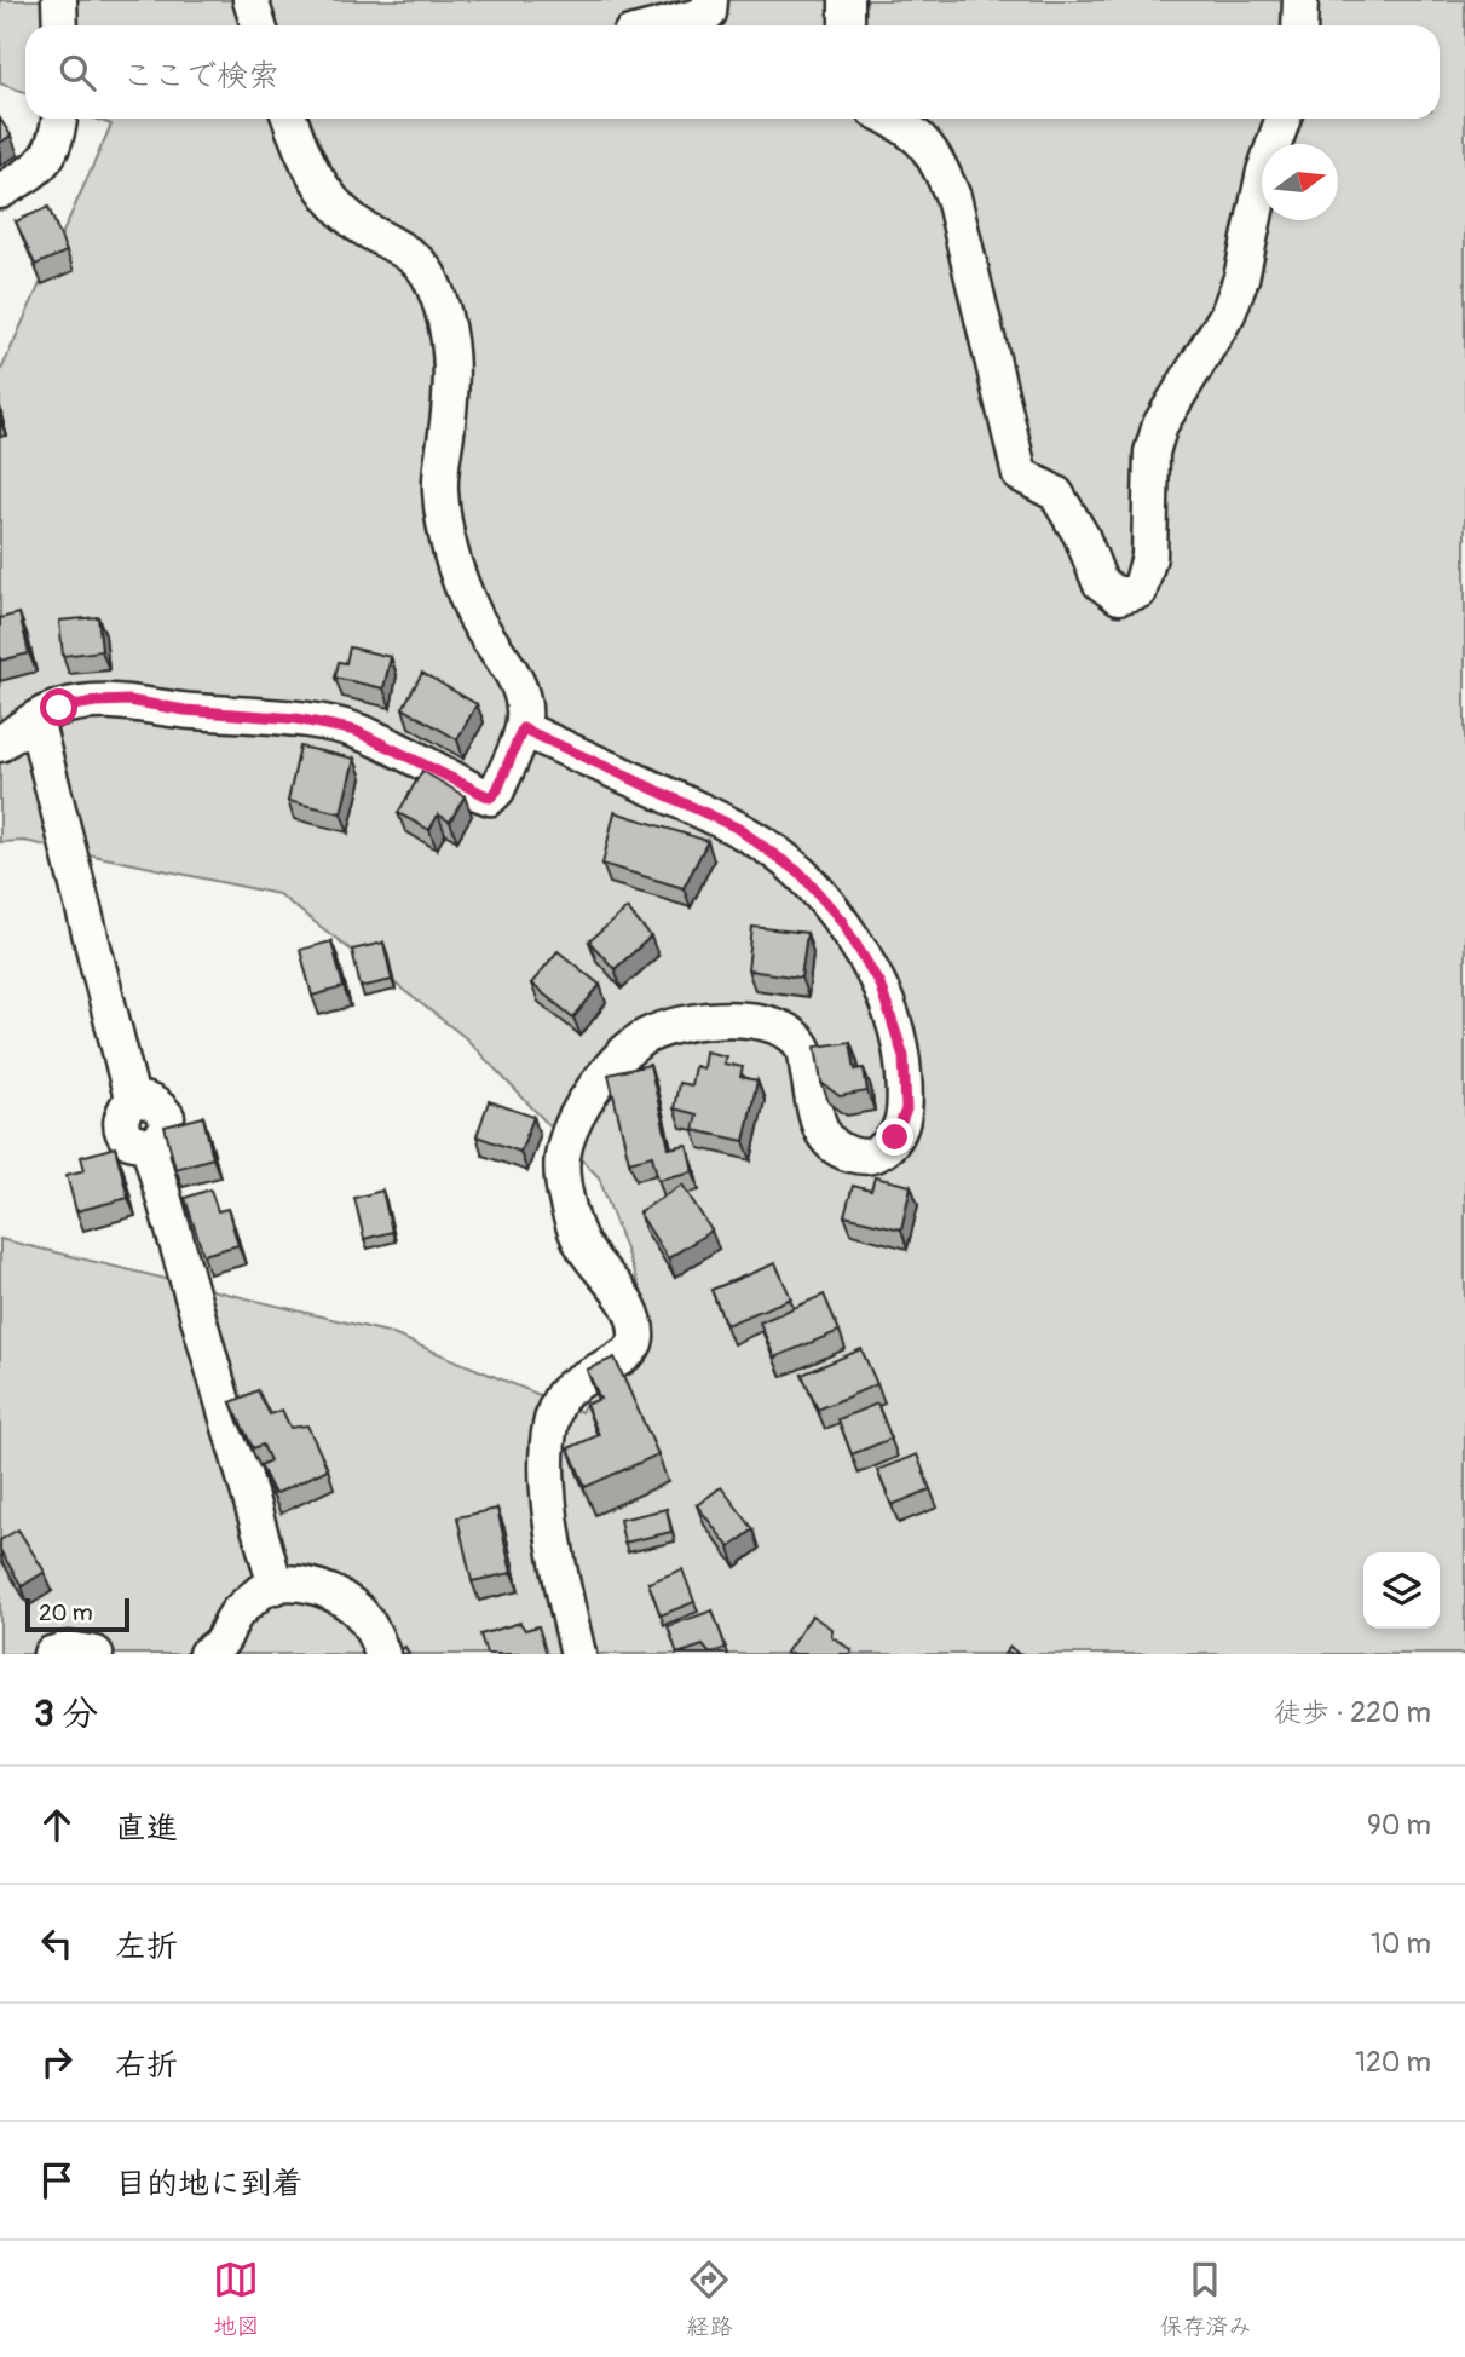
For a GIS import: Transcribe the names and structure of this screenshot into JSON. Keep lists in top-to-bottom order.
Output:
{
  "scale_bar": "20 m",
  "north": "right",
  "page": {
    "search": "ここで検索",
    "scale": "20 m",
    "heading": ["3 分", "徒歩 · 220 m"],
    "list": [
      ["直進", "90 m"],
      ["左折", "10 m"],
      ["右折", "120 m"],
      "目的地に到着"
    ],
    "nav": ["地図", "経路", "保存済み"]
  }
}
